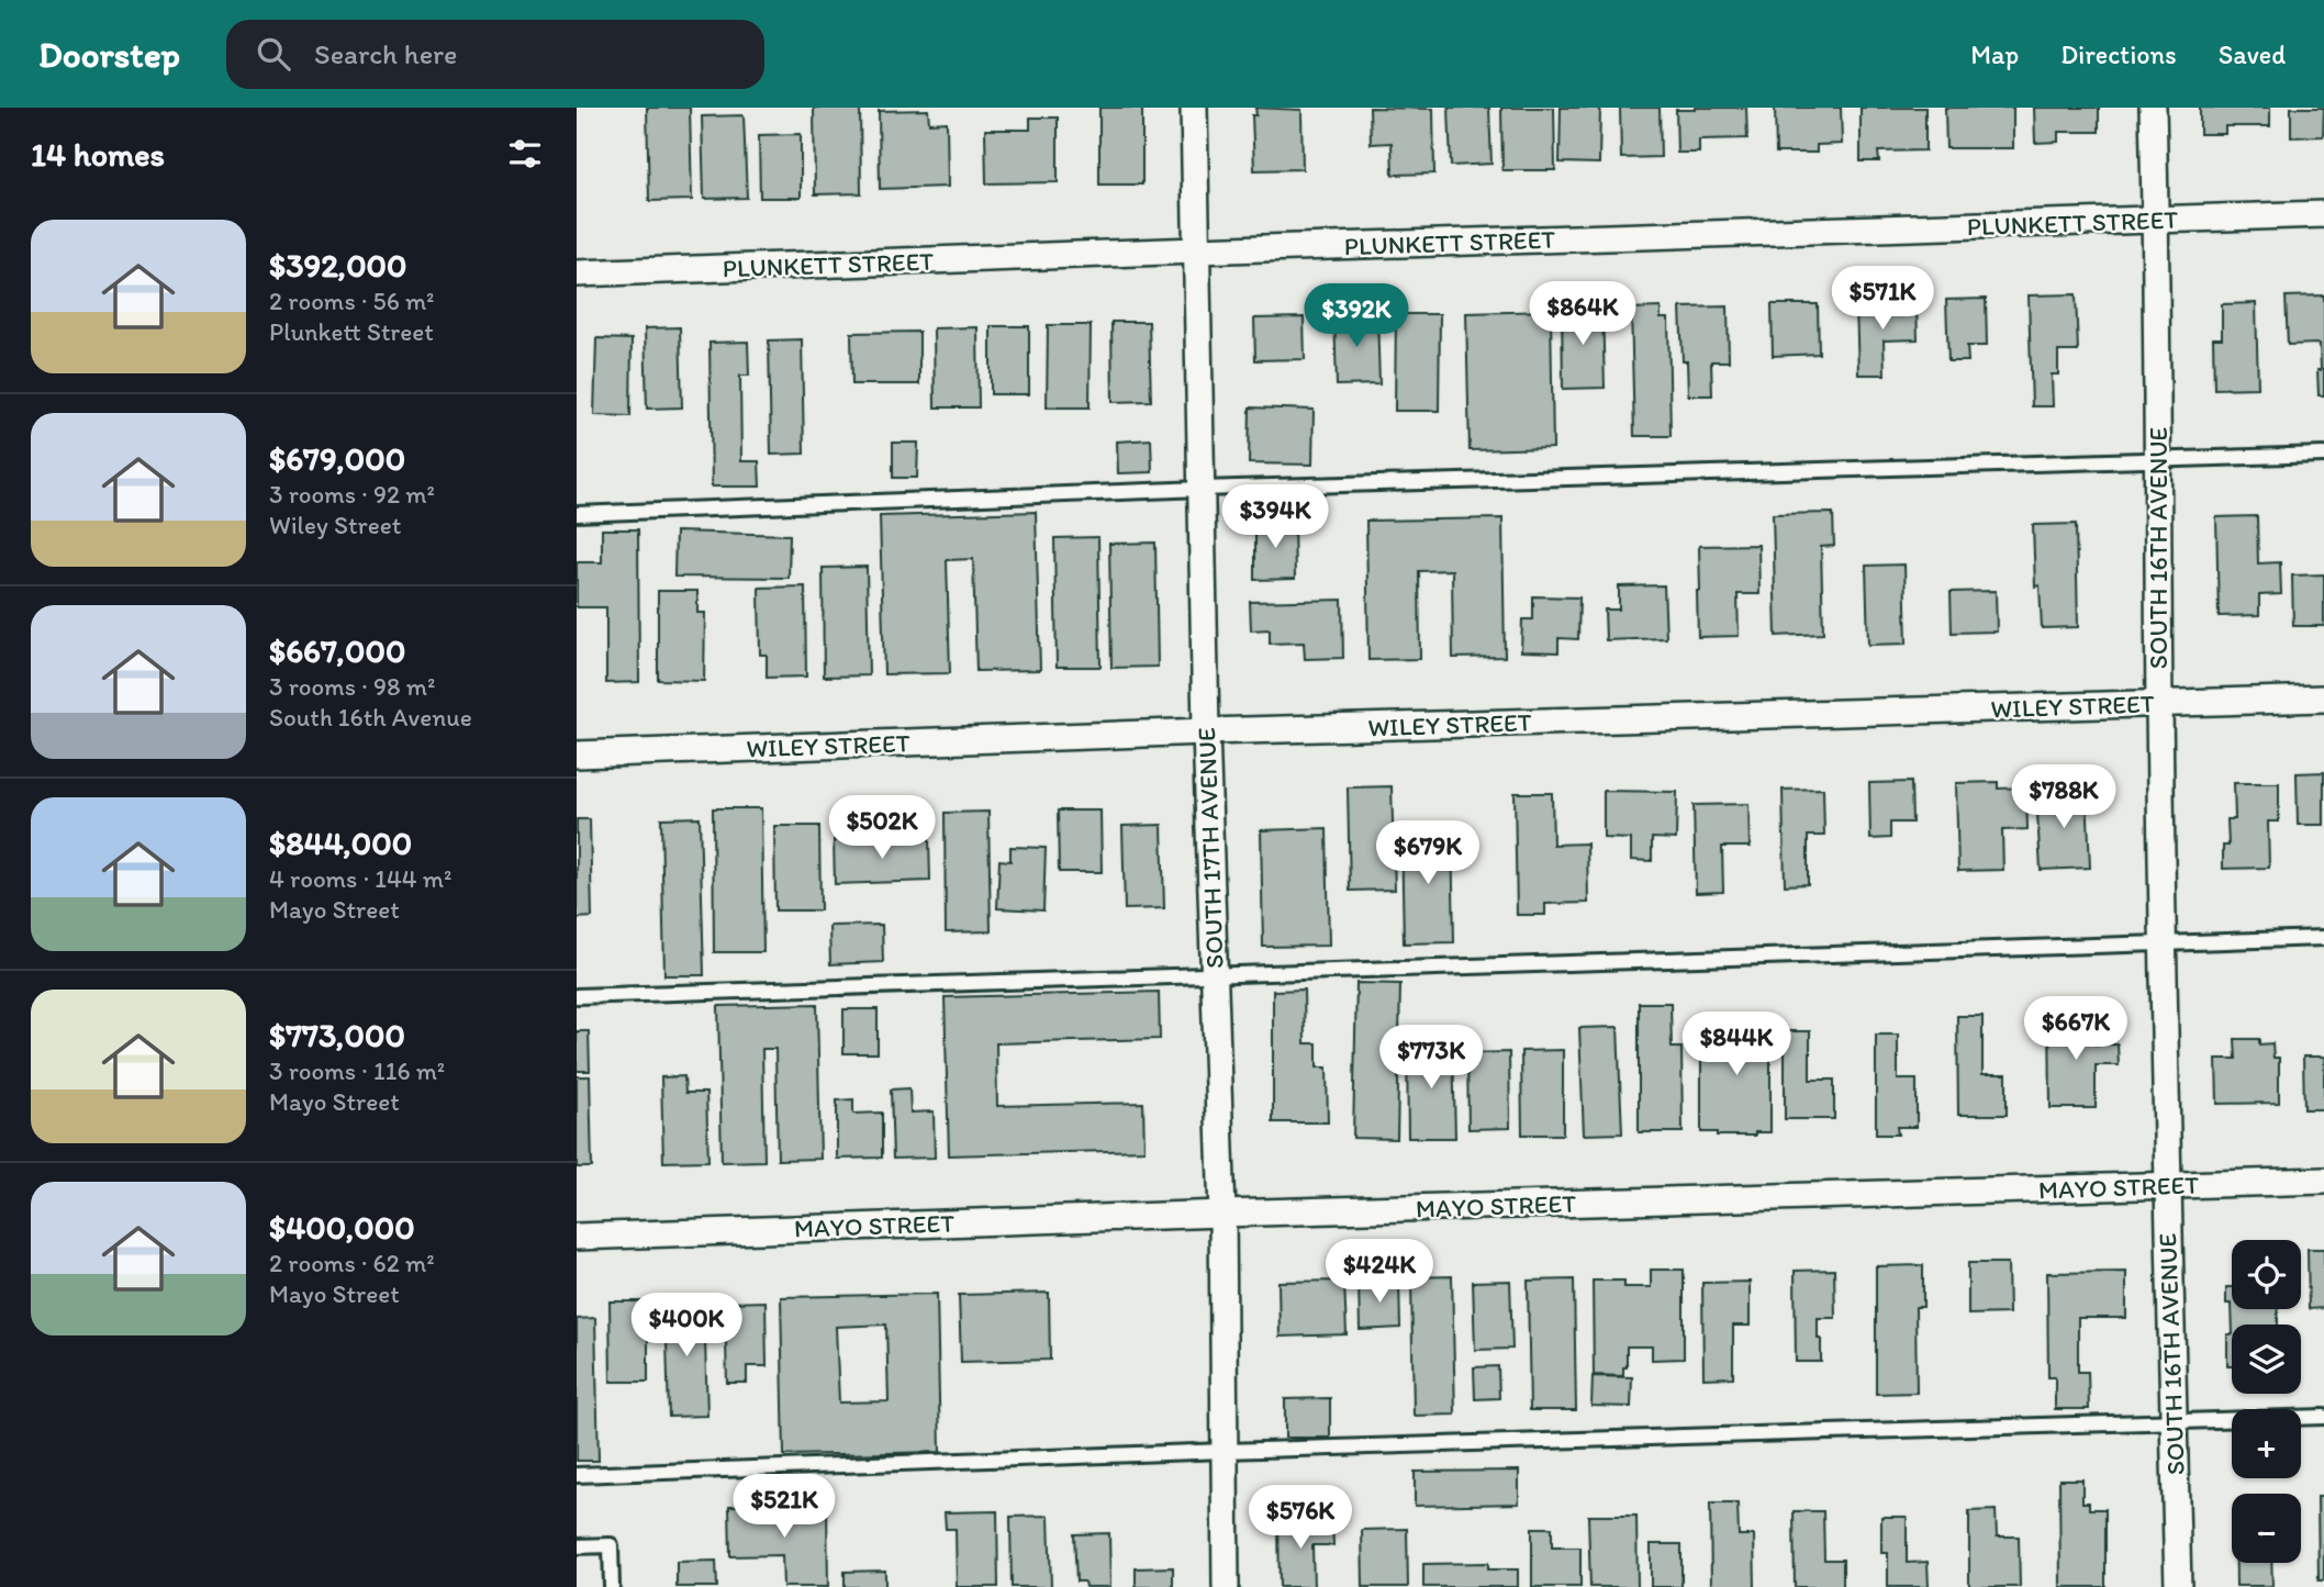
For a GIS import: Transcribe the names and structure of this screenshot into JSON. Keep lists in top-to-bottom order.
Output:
{
  "streets": {
    "street": [
      "PLUNKETT STREET",
      "SOUTH 16TH AVENUE",
      "WILEY STREET",
      "SOUTH 17TH AVENUE",
      "MAYO STREET"
    ]
  },
  "crossings": [
    ["PLUNKETT STREET", "SOUTH 16TH AVENUE"],
    ["PLUNKETT STREET", "SOUTH 17TH AVENUE"],
    ["SOUTH 16TH AVENUE", "WILEY STREET"],
    ["SOUTH 16TH AVENUE", "MAYO STREET"],
    ["WILEY STREET", "SOUTH 17TH AVENUE"],
    ["SOUTH 17TH AVENUE", "MAYO STREET"]
  ],
  "page": {
    "header": "Doorstep",
    "search": "Search here",
    "nav": ["Map", "Directions", "Saved"],
    "heading": "14 homes",
    "list": [
      {
        "name": "$392,000",
        "note": "2 rooms · 56 m² · Plunkett Street"
      },
      {
        "name": "$679,000",
        "note": "3 rooms · 92 m² · Wiley Street"
      },
      {
        "name": "$667,000",
        "note": "3 rooms · 98 m² · South 16th Avenue"
      },
      {
        "name": "$844,000",
        "note": "4 rooms · 144 m² · Mayo Street"
      },
      {
        "name": "$773,000",
        "note": "3 rooms · 116 m² · Mayo Street"
      },
      {
        "name": "$400,000",
        "note": "2 rooms · 62 m² · Mayo Street"
      }
    ],
    "price": [
      "$571K",
      "$864K",
      "$392K",
      "$394K",
      "$788K",
      "$502K",
      "$679K",
      "$667K",
      "$844K",
      "$773K",
      "$424K",
      "$400K",
      "$521K",
      "$576K"
    ],
    "map_buttons": ["+", "−"]
  }
}
